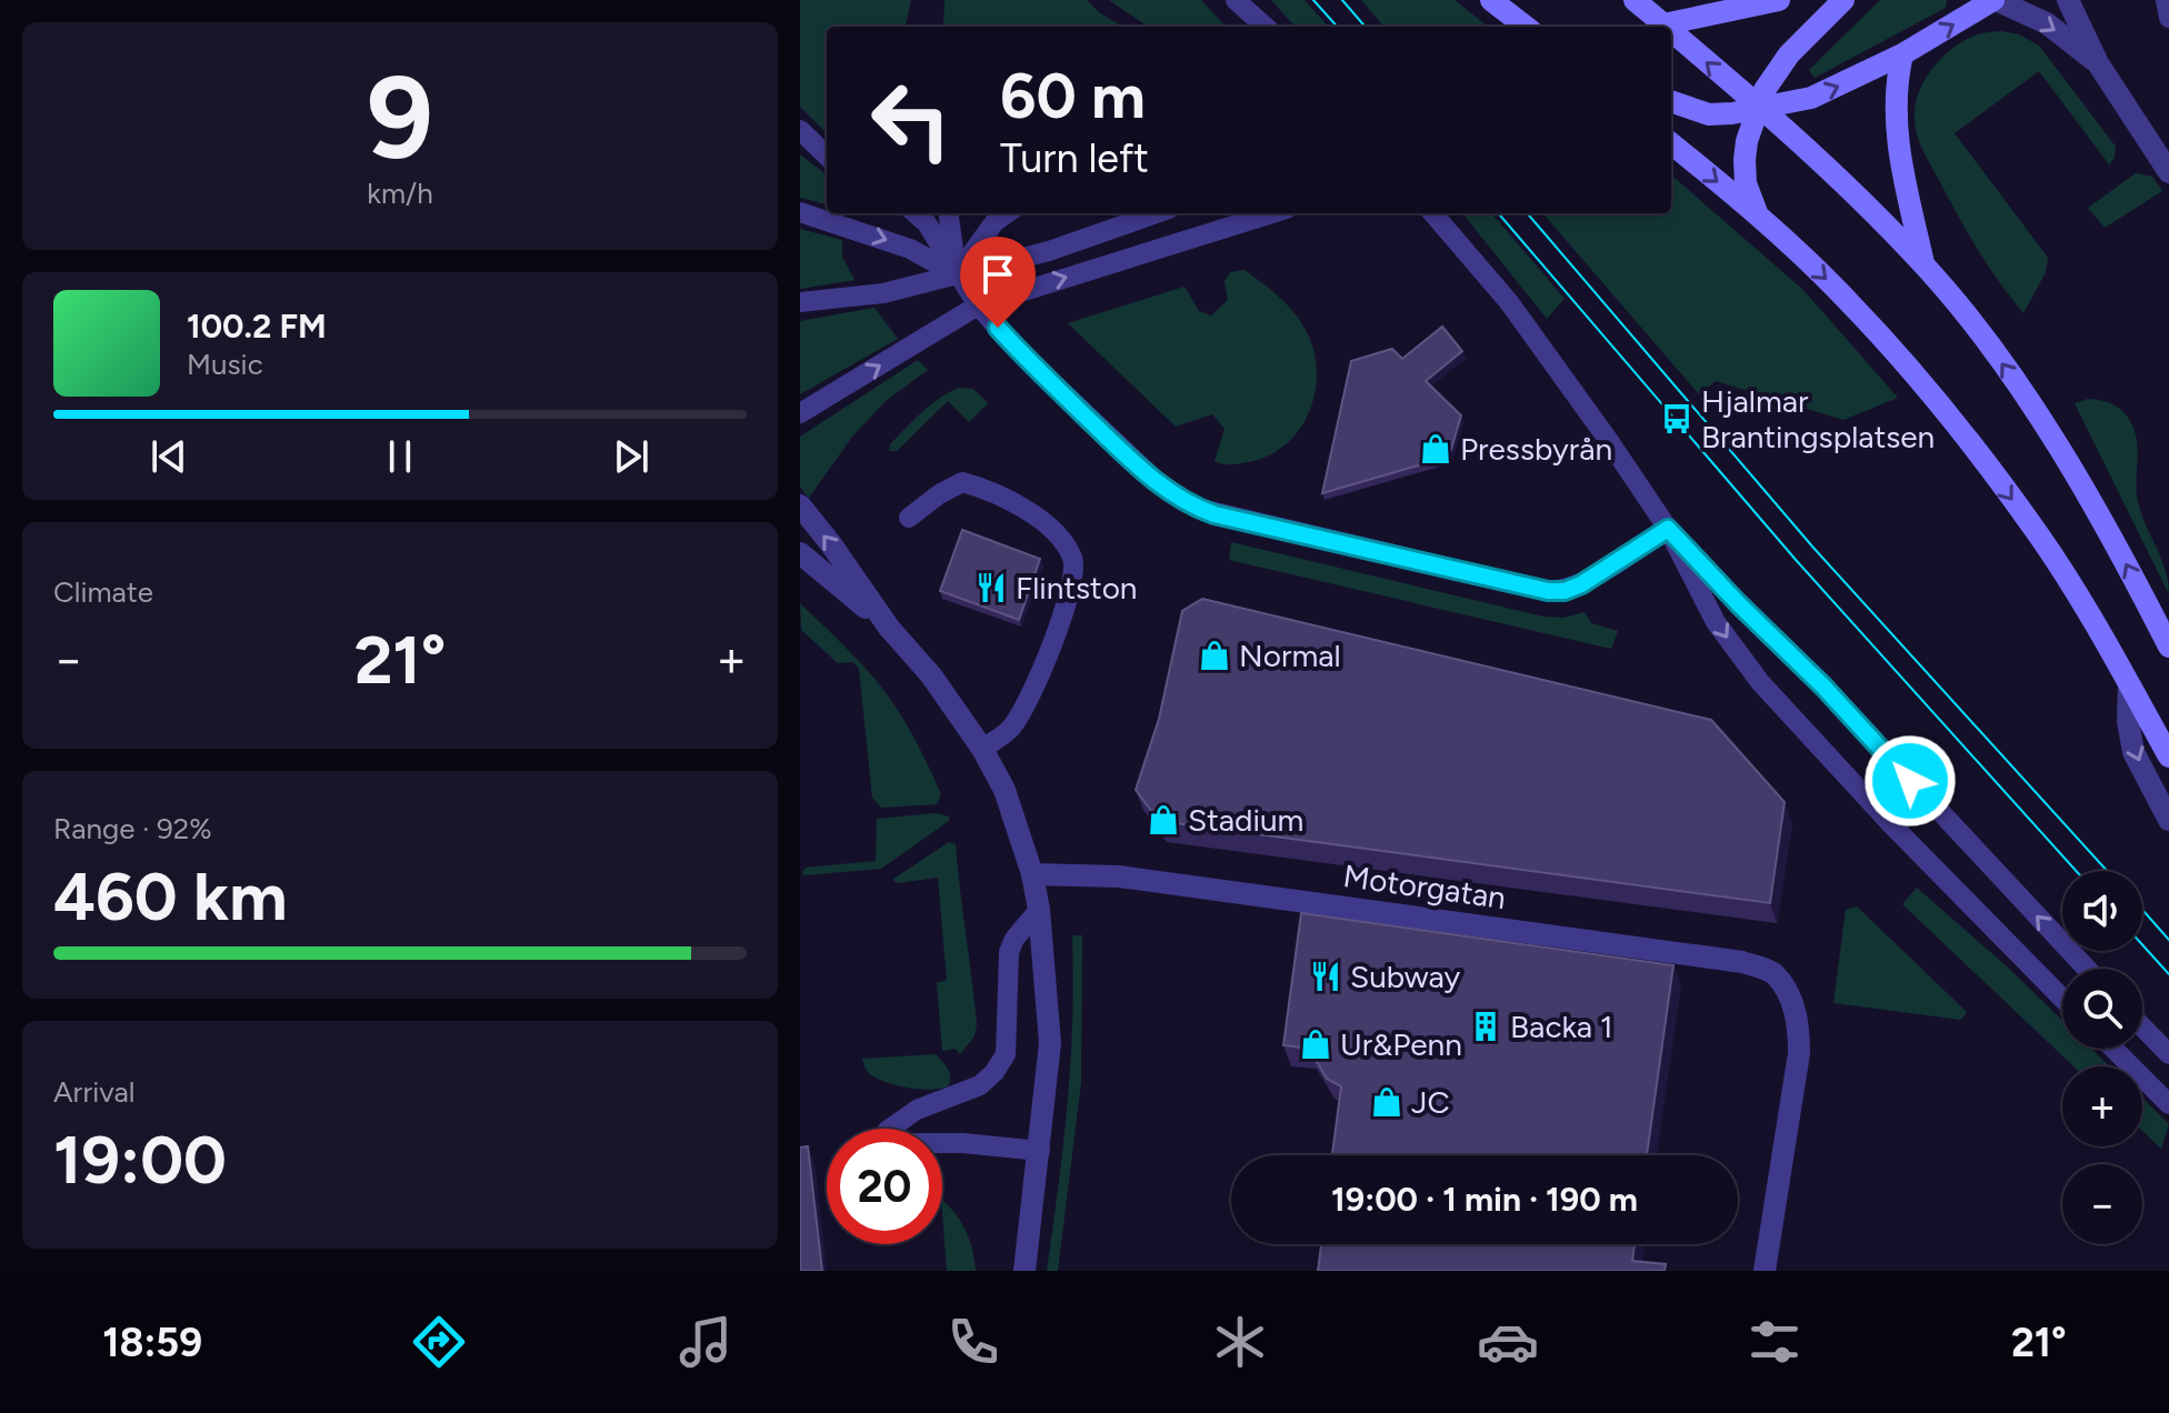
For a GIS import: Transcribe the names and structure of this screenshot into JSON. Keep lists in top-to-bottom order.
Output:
{
  "streets": {
    "street": ["Motorgatan"]
  },
  "places": {
    "bus stop": ["Hjalmar Brantingsplatsen"],
    "shop": [
      "Pressbyrån",
      "Normal",
      "Stadium",
      "Ur&Penn",
      "JC"
    ],
    "restaurant": ["Flintston", "Subway"],
    "building": ["Backa 1"]
  },
  "page": {
    "tile": [
      ["9", "km/h"],
      "Climate",
      ["Range · 92%", "460 km"],
      ["Arrival", "19:00"]
    ],
    "turn": ["60 m", "Turn left"],
    "song": ["100.2 FM", "Music"],
    "heat": ["−", "21°", "+"],
    "map_buttons": ["+", "−"],
    "limit": "20",
    "trip": "19:00 · 1 min · 190 m",
    "tabs": ["18:59", "21°"]
  }
}
